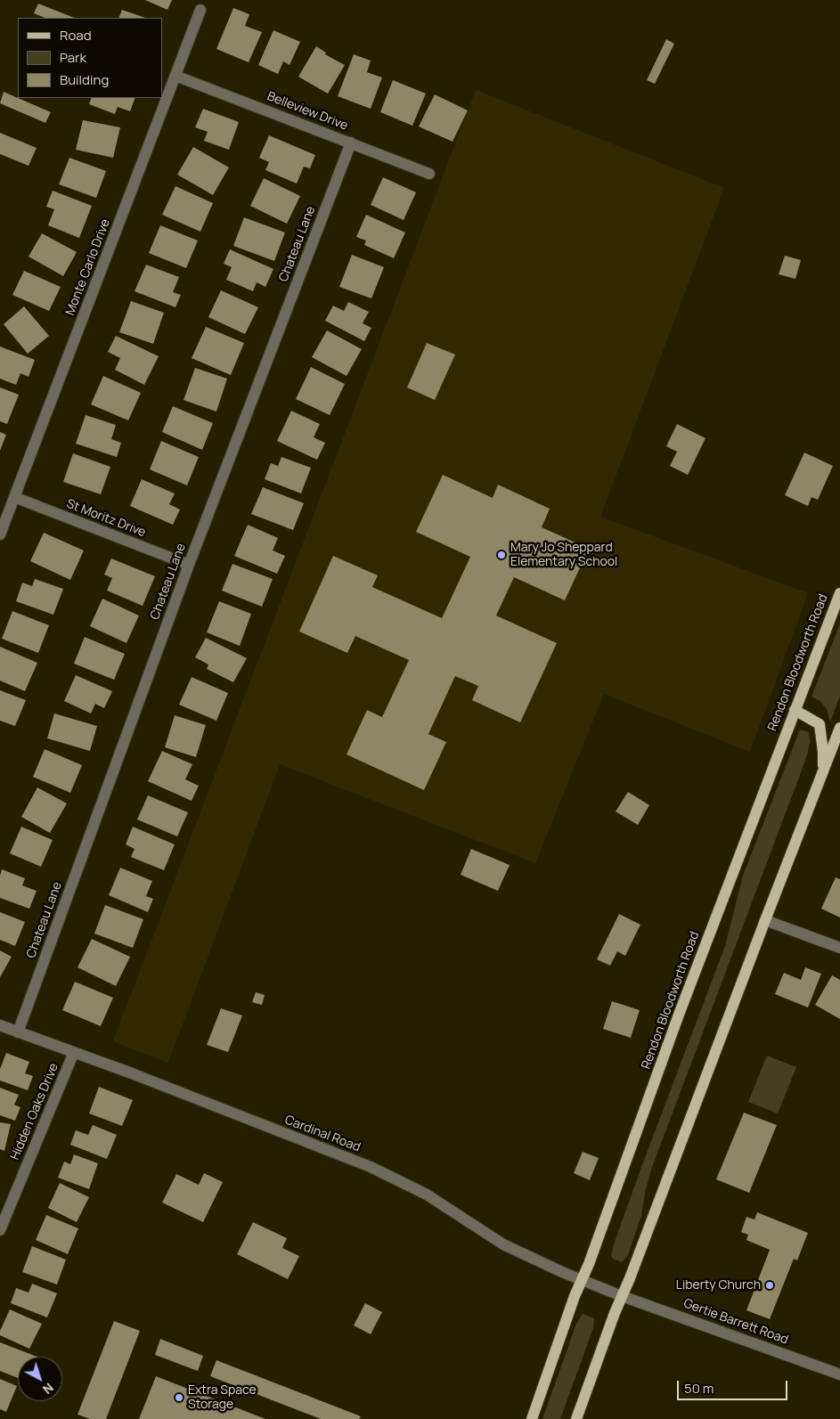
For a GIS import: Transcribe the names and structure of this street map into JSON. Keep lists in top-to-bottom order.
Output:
{
  "streets": {
    "main road": ["Rendon Bloodworth Road"],
    "street": [
      "Belleview Drive",
      "Chateau Lane",
      "Monte Carlo Drive",
      "St Moritz Drive",
      "Hidden Oaks Drive",
      "Cardinal Road",
      "Gertie Barrett Road"
    ]
  },
  "crossings": [
    ["Belleview Drive", "Chateau Lane"],
    ["Belleview Drive", "Monte Carlo Drive"],
    ["Chateau Lane", "St Moritz Drive"],
    ["Chateau Lane", "Cardinal Road"],
    ["Monte Carlo Drive", "St Moritz Drive"],
    ["Rendon Bloodworth Road", "Cardinal Road"],
    ["Hidden Oaks Drive", "Cardinal Road"],
    ["Cardinal Road", "Gertie Barrett Road"]
  ],
  "places": ["Mary Jo Sheppard Elementary School", "Liberty Church", "Extra Space Storage"],
  "legend": ["Road", "Park", "Building"],
  "scale_bar": "50 m",
  "north": "bottom right"
}
